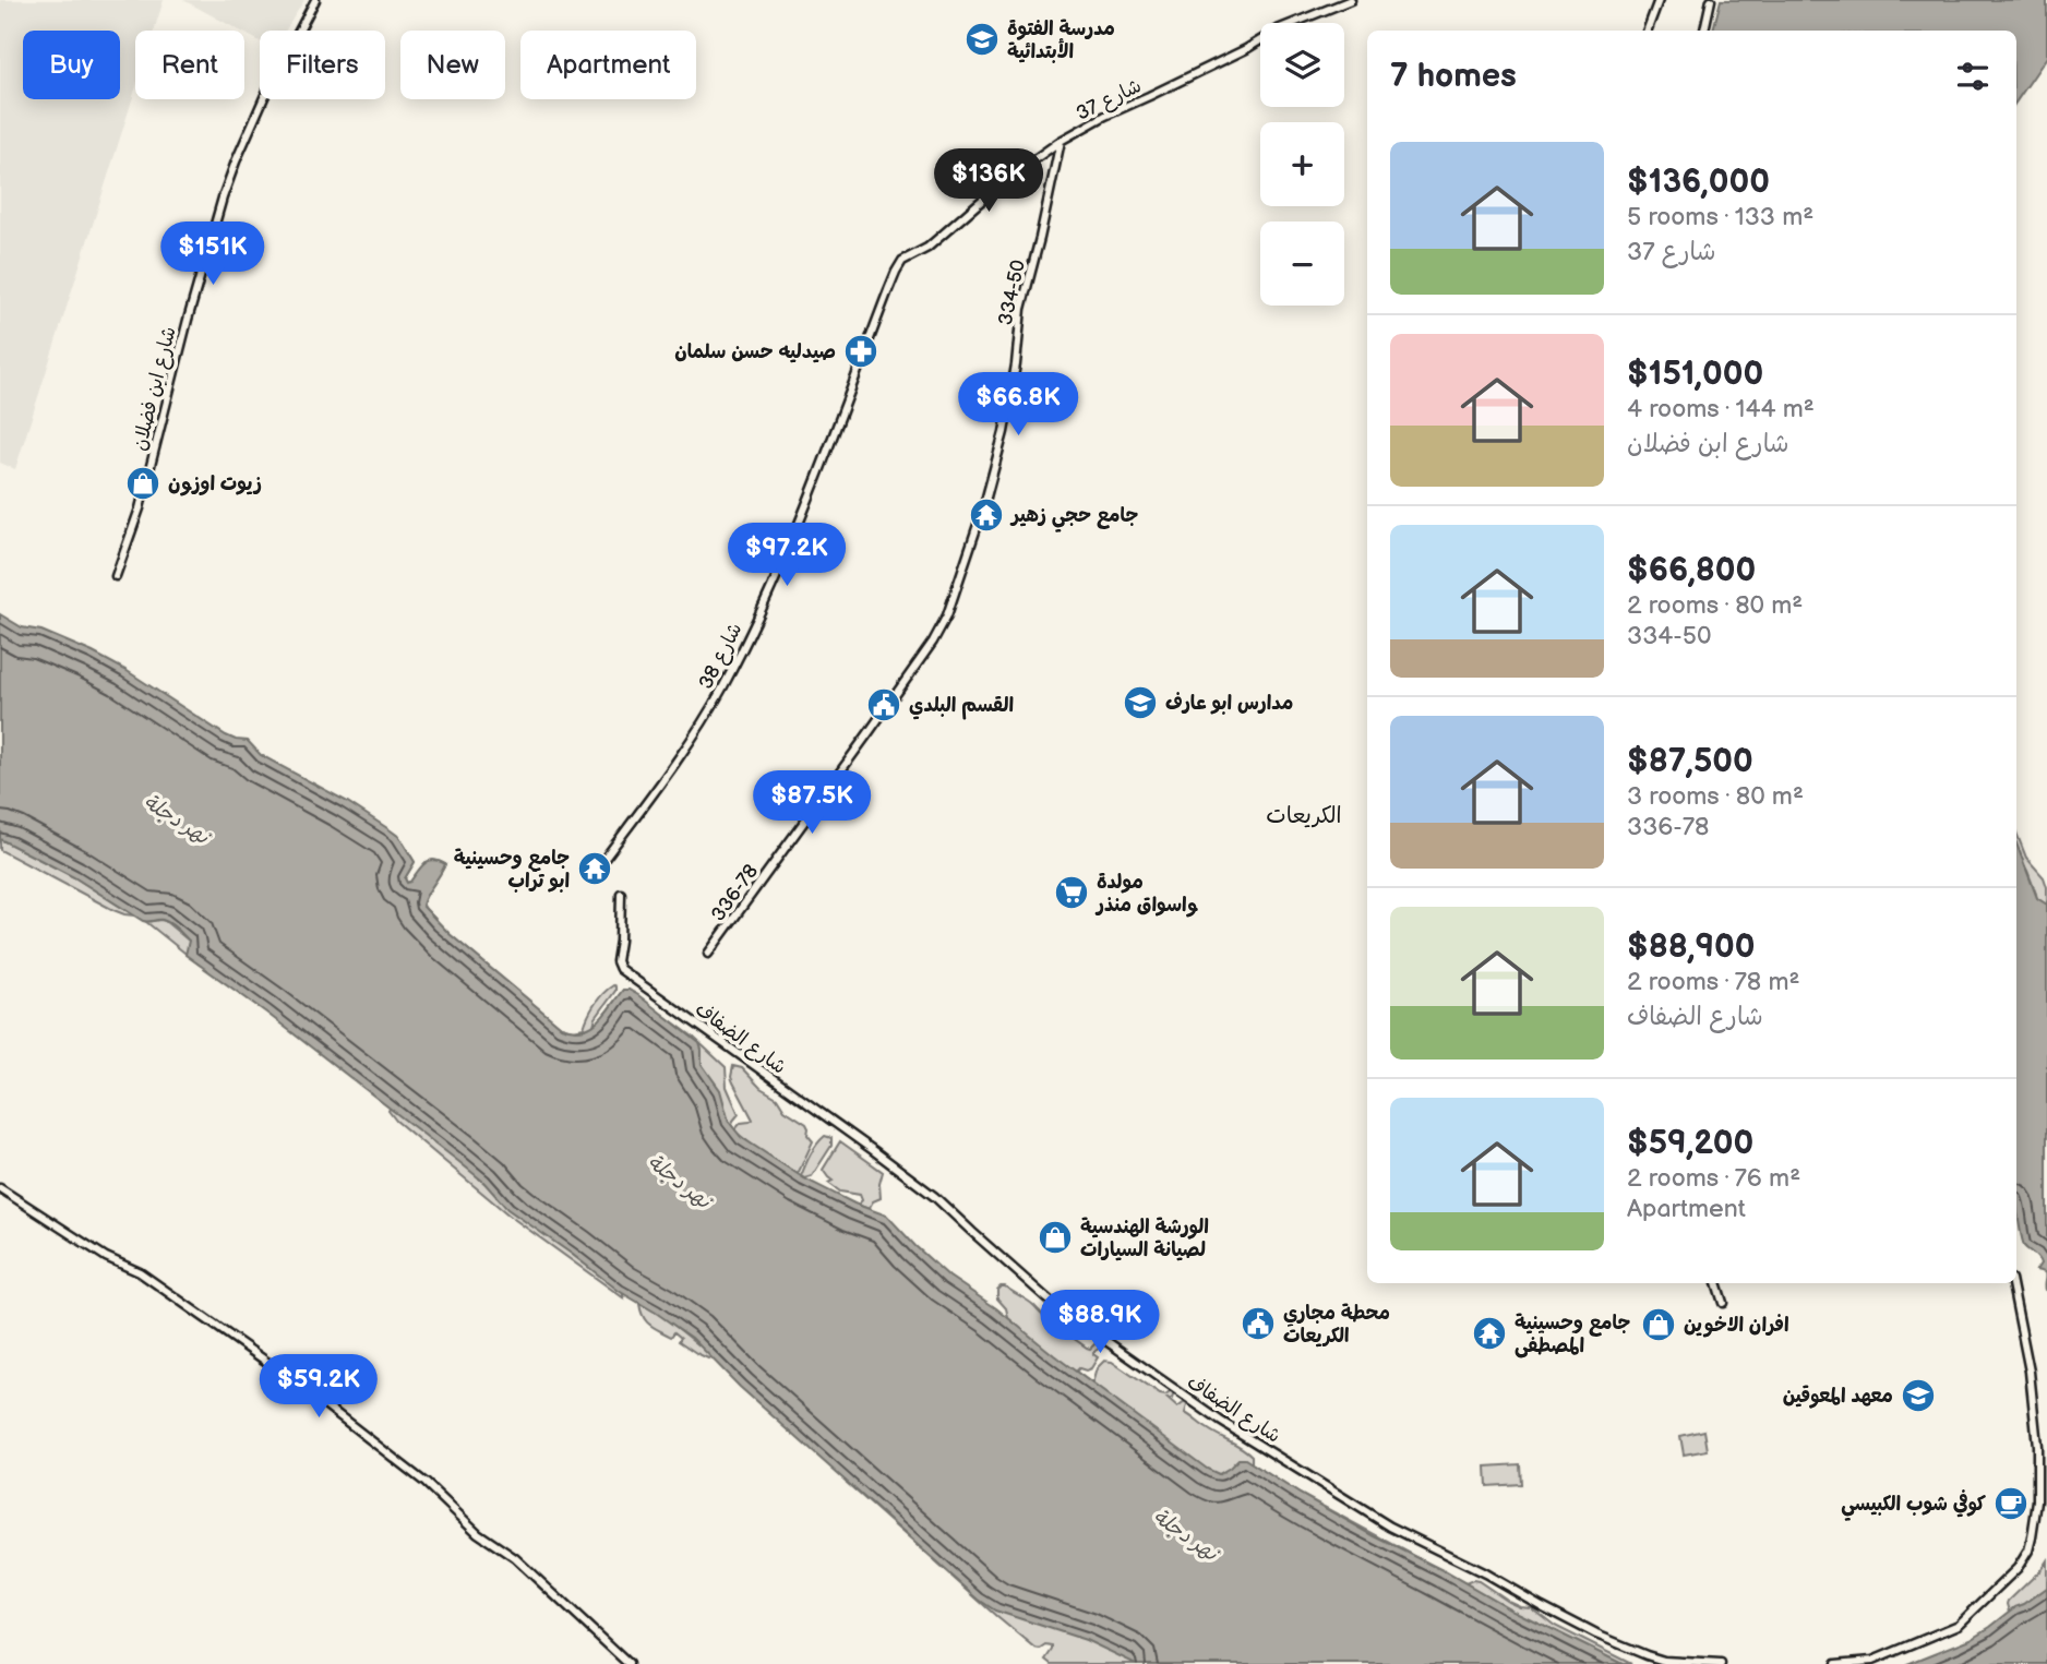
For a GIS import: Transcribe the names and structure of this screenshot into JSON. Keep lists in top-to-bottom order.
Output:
{
  "streets": {
    "street": [
      "شارع 37",
      "334-50",
      "شارع ابن فضلان",
      "شارع 38",
      "336-78",
      "شارع الضفاف"
    ]
  },
  "crossings": [
    ["شارع 37", "334-50"],
    ["شارع 37", "شارع 38"],
    ["334-50", "336-78"]
  ],
  "districts": ["الكريعات"],
  "water": ["نهر دجلة"],
  "places": {
    "school or university": ["مدرسة الفتوة الأبتدائية", "مدارس ابو عارف", "معهد المعوقين"],
    "pharmacy": ["صيدليه حسن سلمان"],
    "shop": ["زيوت اوزون", "الورشة الهندسية لصيانة السيارات", "افران الاخوين"],
    "temple": ["جامع حجي زهير", "جامع وحسينية ابو تراب", "جامع وحسينية المصطفى"],
    "public building": ["القسم البلدي", "محطة مجاري الكريعات"],
    "supermarket": ["مولدة واسواق منذر"],
    "cafe": ["كوفي شوب الكبيسي"]
  },
  "page": {
    "map_buttons": ["+", "−"],
    "chip": [
      "Buy",
      "Rent",
      "Filters",
      "New",
      "Apartment"
    ],
    "heading": "7 homes",
    "list": [
      {
        "name": "$136,000",
        "note": "5 rooms · 133 m² · شارع 37"
      },
      {
        "name": "$151,000",
        "note": "4 rooms · 144 m² · شارع ابن فضلان"
      },
      {
        "name": "$66,800",
        "note": "2 rooms · 80 m² · 334-50"
      },
      {
        "name": "$87,500",
        "note": "3 rooms · 80 m² · 336-78"
      },
      {
        "name": "$88,900",
        "note": "2 rooms · 78 m² · شارع الضفاف"
      },
      {
        "name": "$59,200",
        "note": "2 rooms · 76 m² · Apartment"
      }
    ],
    "price": [
      "$136K",
      "$151K",
      "$66.8K",
      "$97.2K",
      "$87.5K",
      "$88.9K",
      "$59.2K"
    ]
  }
}
